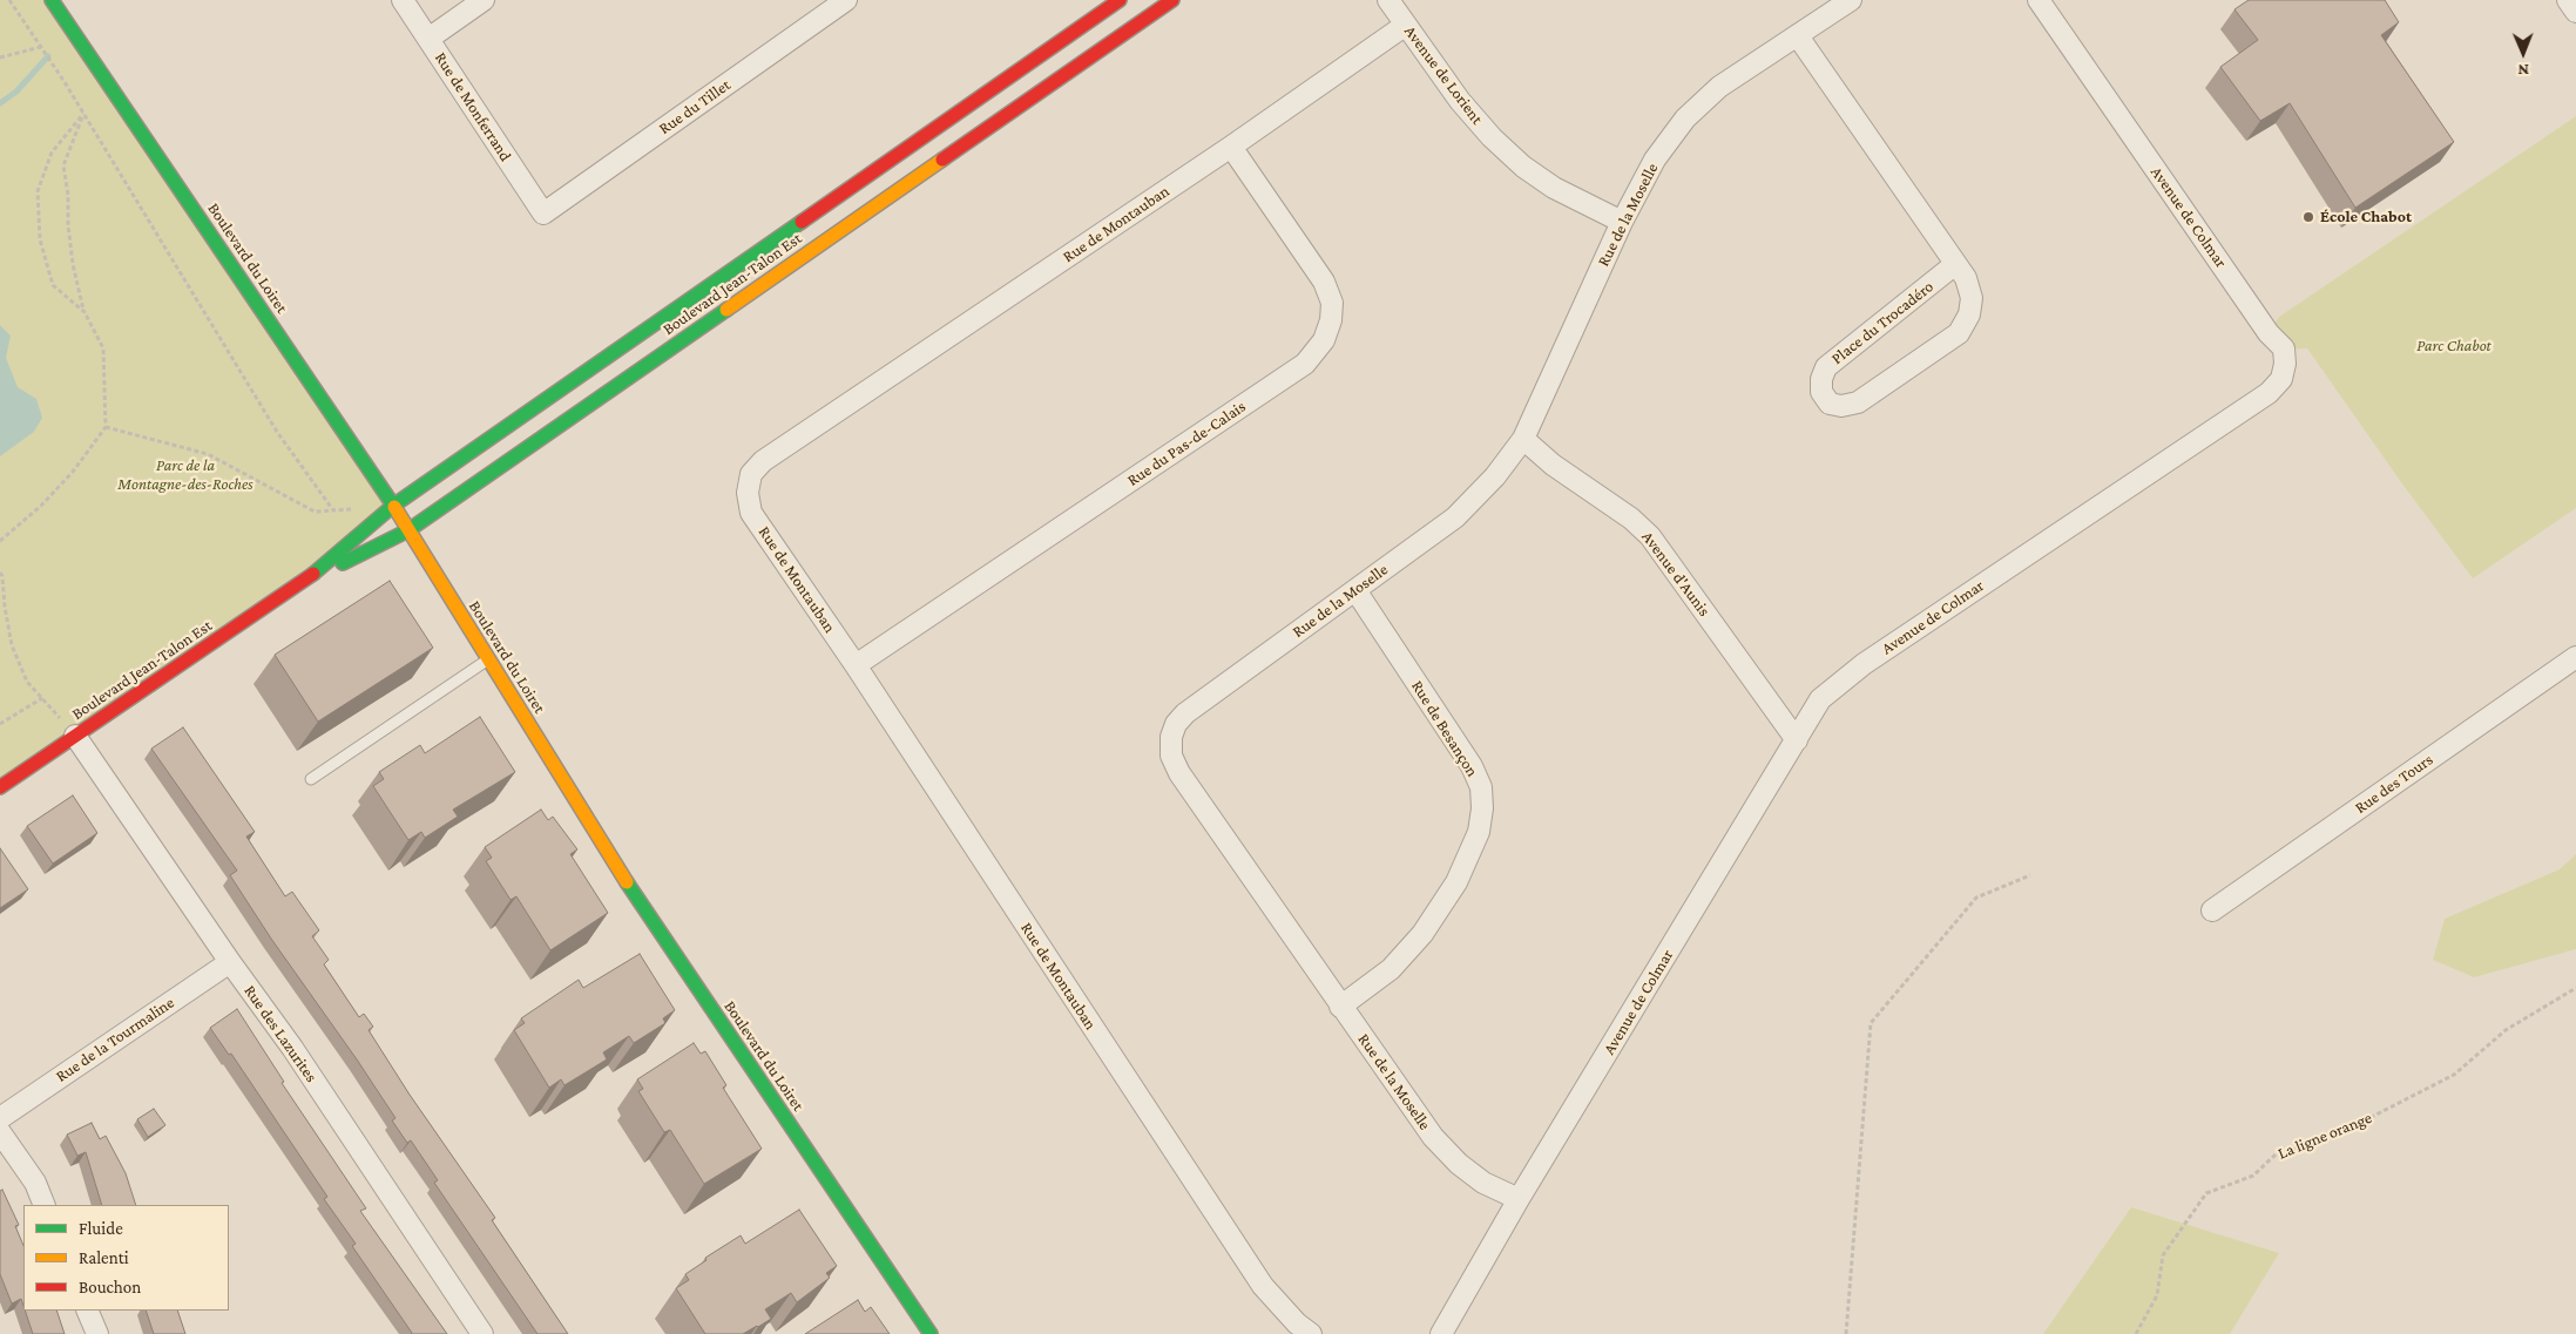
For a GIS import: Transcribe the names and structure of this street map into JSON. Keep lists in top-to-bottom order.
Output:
{
  "streets": {
    "street": [
      "Avenue de Lorient",
      "Rue de Monferrand",
      "Rue du Tillet",
      "Rue de la Moselle",
      "Avenue de Colmar",
      "Rue de Montauban",
      "Boulevard du Loiret",
      "Boulevard Jean-Talon Est",
      "Place du Trocadéro",
      "Rue du Pas-de-Calais",
      "Avenue d'Aunis",
      "Rue de Besançon",
      "Rue des Tours",
      "Rue des Lazurites",
      "Rue de la Tourmaline"
    ],
    "path": ["La ligne orange"]
  },
  "crossings": [
    ["Avenue de Lorient", "Rue de la Moselle"],
    ["Avenue de Lorient", "Rue de Montauban"],
    ["Rue de Monferrand", "Rue du Tillet"],
    ["Rue de la Moselle", "Avenue de Colmar"],
    ["Rue de la Moselle", "Place du Trocadéro"],
    ["Rue de la Moselle", "Avenue d'Aunis"],
    ["Rue de la Moselle", "Rue de Besançon"],
    ["Avenue de Colmar", "Avenue d'Aunis"],
    ["Rue de Montauban", "Rue du Pas-de-Calais"],
    ["Boulevard du Loiret", "Boulevard Jean-Talon Est"],
    ["Boulevard Jean-Talon Est", "Rue des Lazurites"],
    ["Rue des Lazurites", "Rue de la Tourmaline"]
  ],
  "parks": ["Parc Chabot", "Parc de la Montagne-des-Roches"],
  "places": ["École Chabot"],
  "legend": ["Fluide", "Ralenti", "Bouchon"],
  "north": "bottom"
}
